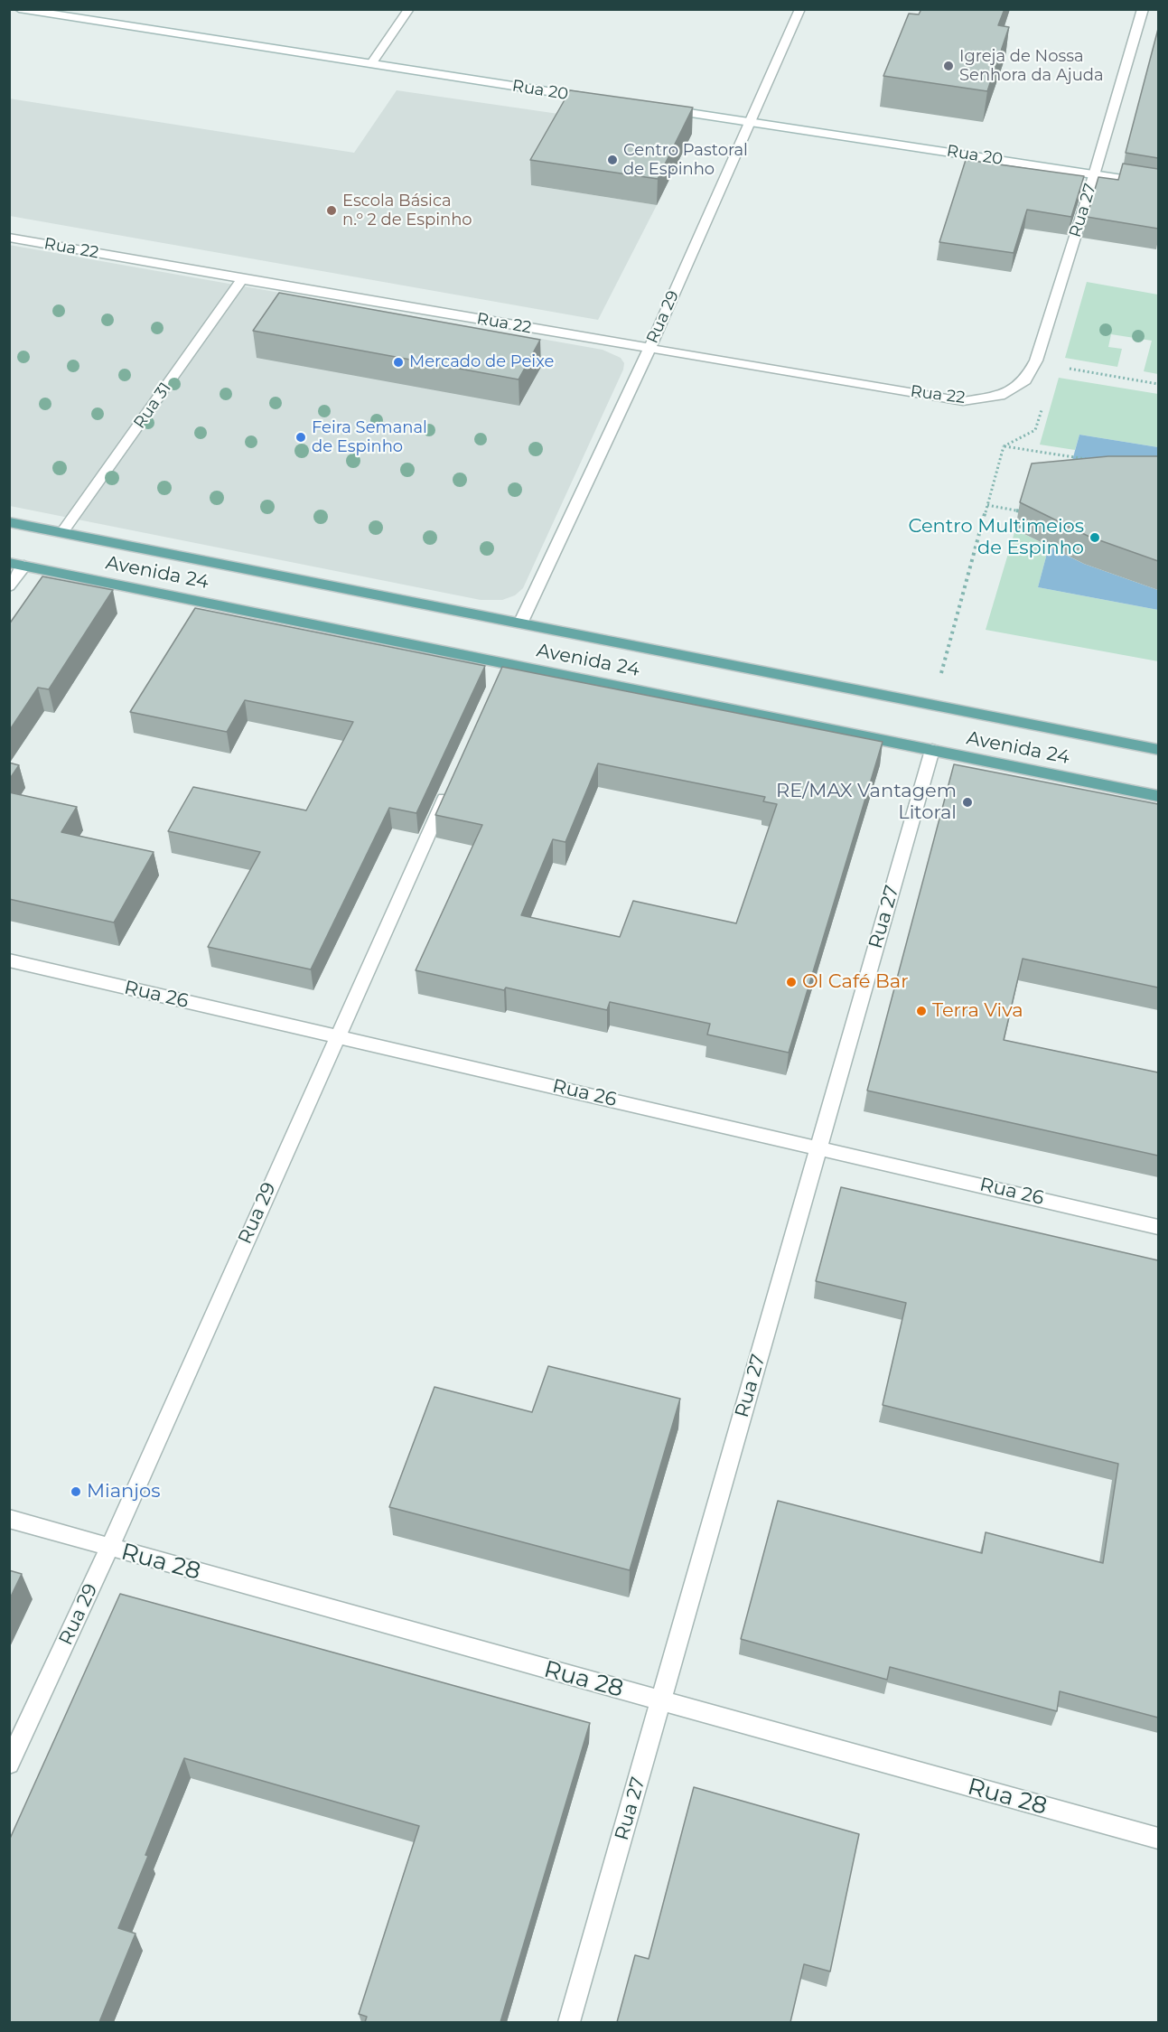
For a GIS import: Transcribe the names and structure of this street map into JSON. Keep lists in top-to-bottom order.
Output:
{
  "streets": {
    "main road": ["Avenida 24"],
    "street": [
      "Rua 20",
      "Rua 27",
      "Rua 22",
      "Rua 29",
      "Rua 31",
      "Rua 26",
      "Rua 28"
    ]
  },
  "crossings": [
    ["Rua 20", "Rua 27"],
    ["Rua 20", "Rua 29"],
    ["Rua 27", "Rua 22"],
    ["Rua 27", "Avenida 24"],
    ["Rua 27", "Rua 26"],
    ["Rua 27", "Rua 28"],
    ["Rua 22", "Rua 29"],
    ["Rua 22", "Rua 31"],
    ["Rua 29", "Avenida 24"],
    ["Rua 29", "Rua 26"],
    ["Rua 29", "Rua 28"],
    ["Rua 31", "Avenida 24"]
  ],
  "places": [
    "Igreja de Nossa Senhora da Ajuda",
    "Centro Pastoral de Espinho",
    "Escola Básica n.º 2 de Espinho",
    "Mercado de Peixe",
    "Feira Semanal de Espinho",
    "Centro Multimeios de Espinho",
    "RE/MAX Vantagem Litoral",
    "Ol Café Bar",
    "Terra Viva",
    "Mianjos"
  ]
}
